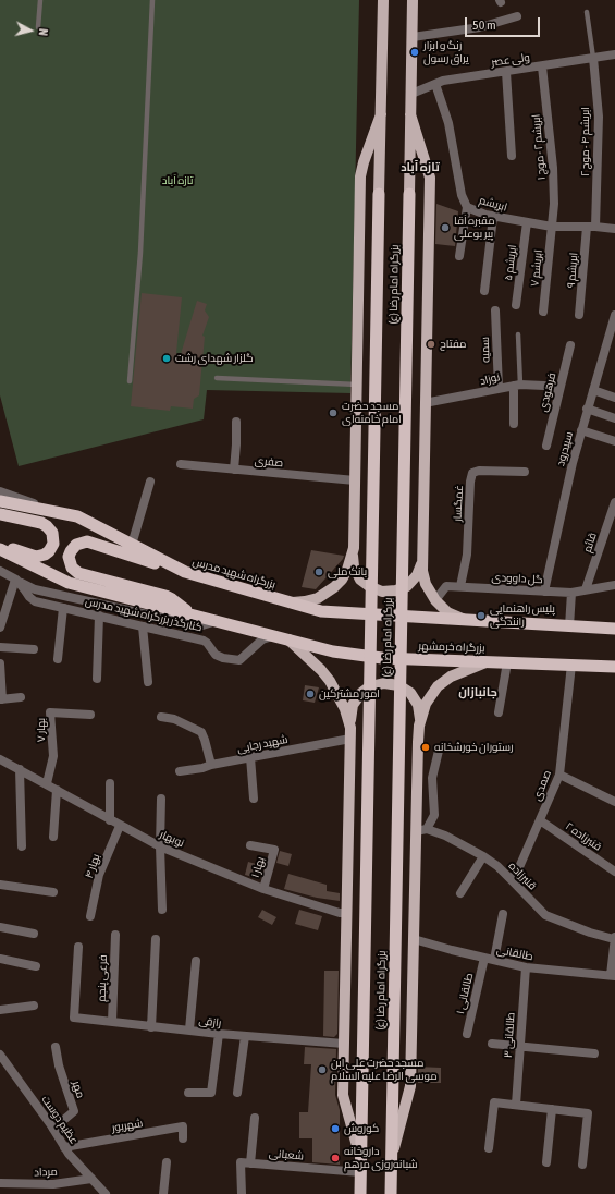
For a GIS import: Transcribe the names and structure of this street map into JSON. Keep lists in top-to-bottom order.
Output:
{
  "streets": {
    "highway": ["بزرگراه امام رضا (ع)", "بزرگراه شهید مدرس", "بزرگراه خرمشهر"],
    "street": [
      "ولی عصر",
      "ابریشم ۴ - موج ۲",
      "ابریشم ۲ - موج ۱",
      "ابریشم",
      "ابریشم ۵",
      "ابریشم ۷",
      "ابریشم ۹",
      "سمیه",
      "نوزاد",
      "فرهودی",
      "سپیدرود",
      "صفری",
      "غمگسار",
      "قائم",
      "گل داوودی",
      "کنارگذر بزرگراه شهید مدرس",
      "بهار ۷",
      "شهید رجایی",
      "صمدی",
      "قنبرزاده ۲",
      "نوبهار",
      "بهار ۴",
      "بهار ۱",
      "قنبرزاده",
      "طالقانی",
      "فرعی پنجم",
      "طالقانی ۱",
      "رازقی",
      "طالقانی ۳",
      "مهر",
      "عظیم دوست",
      "شهریور",
      "شعبانی",
      "مرداد"
    ]
  },
  "crossings": [
    ["ولی عصر", "ابریشم ۴ - موج ۲"],
    ["ولی عصر", "ابریشم ۲ - موج ۱"],
    ["ولی عصر", "ابریشم"],
    ["ولی عصر", "بزرگراه امام رضا (ع)"],
    ["ابریشم ۴ - موج ۲", "ابریشم"],
    ["ابریشم ۴ - موج ۲", "ابریشم ۹"],
    ["ابریشم ۲ - موج ۱", "ابریشم"],
    ["ابریشم ۲ - موج ۱", "ابریشم ۷"],
    ["ابریشم", "ابریشم ۵"],
    ["ابریشم", "ابریشم ۷"],
    ["ابریشم", "ابریشم ۹"],
    ["بزرگراه امام رضا (ع)", "نوزاد"],
    ["بزرگراه امام رضا (ع)", "صفری"],
    ["بزرگراه امام رضا (ع)", "گل داوودی"],
    ["بزرگراه امام رضا (ع)", "کنارگذر بزرگراه شهید مدرس"],
    ["بزرگراه امام رضا (ع)", "بزرگراه خرمشهر"],
    ["بزرگراه امام رضا (ع)", "شهید رجایی"],
    ["بزرگراه امام رضا (ع)", "نوبهار"],
    ["بزرگراه امام رضا (ع)", "قنبرزاده"],
    ["بزرگراه امام رضا (ع)", "طالقانی"],
    ["بزرگراه امام رضا (ع)", "رازقی"],
    ["بزرگراه امام رضا (ع)", "شعبانی"],
    ["سمیه", "نوزاد"],
    ["نوزاد", "فرهودی"],
    ["سپیدرود", "گل داوودی"],
    ["غمگسار", "گل داوودی"],
    ["کنارگذر بزرگراه شهید مدرس", "بزرگراه خرمشهر"],
    ["بزرگراه خرمشهر", "صمدی"],
    ["بهار ۷", "نوبهار"],
    ["صمدی", "قنبرزاده ۲"],
    ["صمدی", "قنبرزاده"],
    ["نوبهار", "بهار ۴"],
    ["نوبهار", "بهار ۱"],
    ["طالقانی", "طالقانی ۱"],
    ["طالقانی", "طالقانی ۳"],
    ["فرعی پنجم", "رازقی"],
    ["مهر", "عظیم دوست"],
    ["عظیم دوست", "شهریور"],
    ["عظیم دوست", "مرداد"]
  ],
  "districts": ["تازه آباد", "جانبازان"],
  "parks": ["تازه آباد"],
  "places": [
    "رنگ و ابزار یراق رسول",
    "مقبره آقا پیر بوعلی",
    "مفتاح",
    "گلزار شهدای رشت",
    "مسجد حضرت امام خامنه‌ای",
    "بانک ملی",
    "پلیس راهنمایی رانندگی",
    "امور مشترکین",
    "رستوران خورشخانه",
    "مسجد حضرت علی ابن موسی الرضا علیه السلام",
    "کوروش",
    "داروخانه شبانه‌روزی مرهم"
  ],
  "scale_bar": "50 m",
  "north": "right"
}
